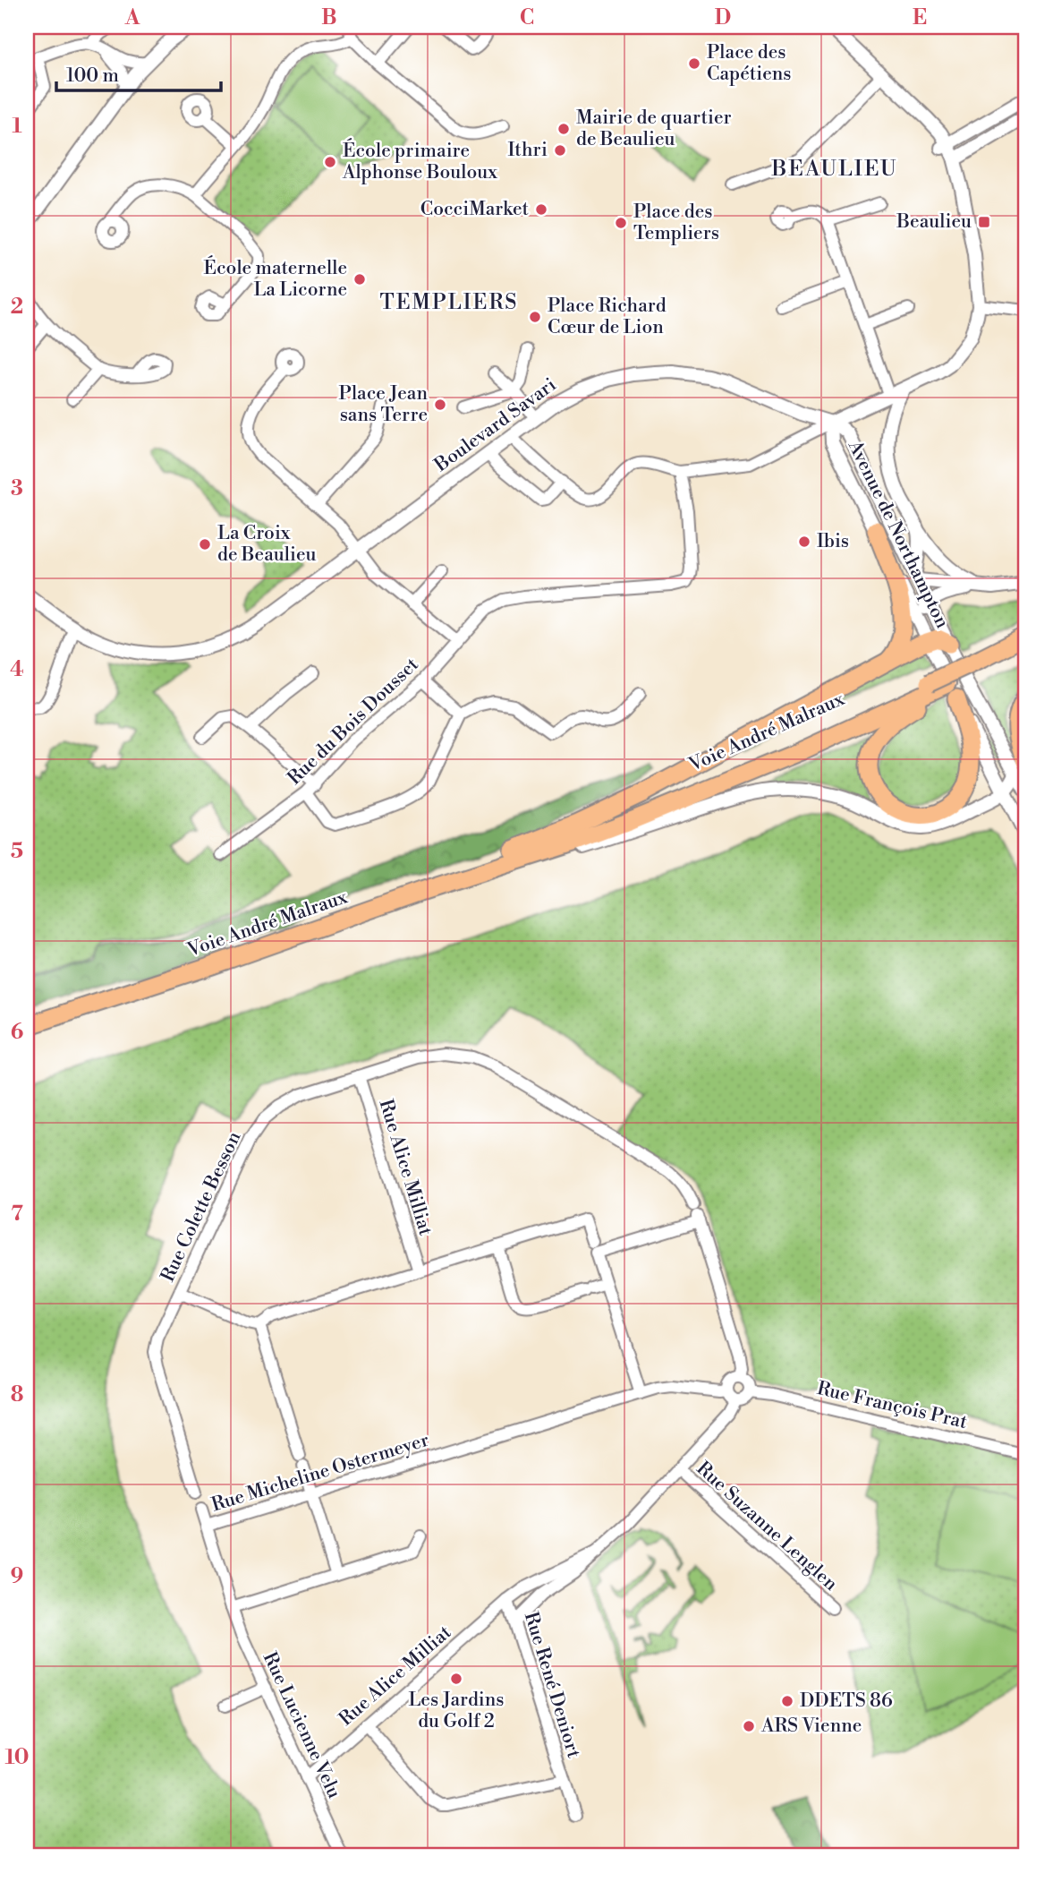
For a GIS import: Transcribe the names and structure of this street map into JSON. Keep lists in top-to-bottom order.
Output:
{
  "streets": {
    "main road": ["Voie André Malraux"],
    "street": [
      "Boulevard Savari",
      "Avenue de Northampton",
      "Rue du Bois Dousset",
      "Rue Alice Milliat",
      "Rue Colette Besson",
      "Rue François Prat",
      "Rue Micheline Ostermeyer",
      "Rue Suzanne Lenglen",
      "Rue René Deniort",
      "Rue Lucienne Velu"
    ]
  },
  "crossings": [
    ["Boulevard Savari", "Avenue de Northampton"],
    ["Avenue de Northampton", "Voie André Malraux"],
    ["Rue Alice Milliat", "Rue Colette Besson"],
    ["Rue Alice Milliat", "Rue René Deniort"],
    ["Rue Alice Milliat", "Rue Lucienne Velu"],
    ["Rue Colette Besson", "Rue François Prat"],
    ["Rue Colette Besson", "Rue Micheline Ostermeyer"],
    ["Rue François Prat", "Rue Micheline Ostermeyer"],
    ["Rue Micheline Ostermeyer", "Rue Lucienne Velu"]
  ],
  "districts": ["BEAULIEU", "TEMPLIERS"],
  "places": {
    "other": [
      "Place des Capétiens",
      "Mairie de quartier de Beaulieu",
      "Ithri",
      "École primaire Alphonse Bouloux",
      "CocciMarket",
      "Place des Templiers",
      "École maternelle La Licorne",
      "Place Richard Cœur de Lion",
      "Place Jean sans Terre",
      "Ibis",
      "La Croix de Beaulieu",
      "Les Jardins du Golf 2",
      "DDETS 86",
      "ARS Vienne"
    ],
    "transit": ["Beaulieu"]
  },
  "scale_bar": "100 m",
  "grid": {
    "columns": [
      "A",
      "B",
      "C",
      "D",
      "E"
    ],
    "rows": [
      "1",
      "2",
      "3",
      "4",
      "5",
      "6",
      "7",
      "8",
      "9",
      "10"
    ]
  }
}
